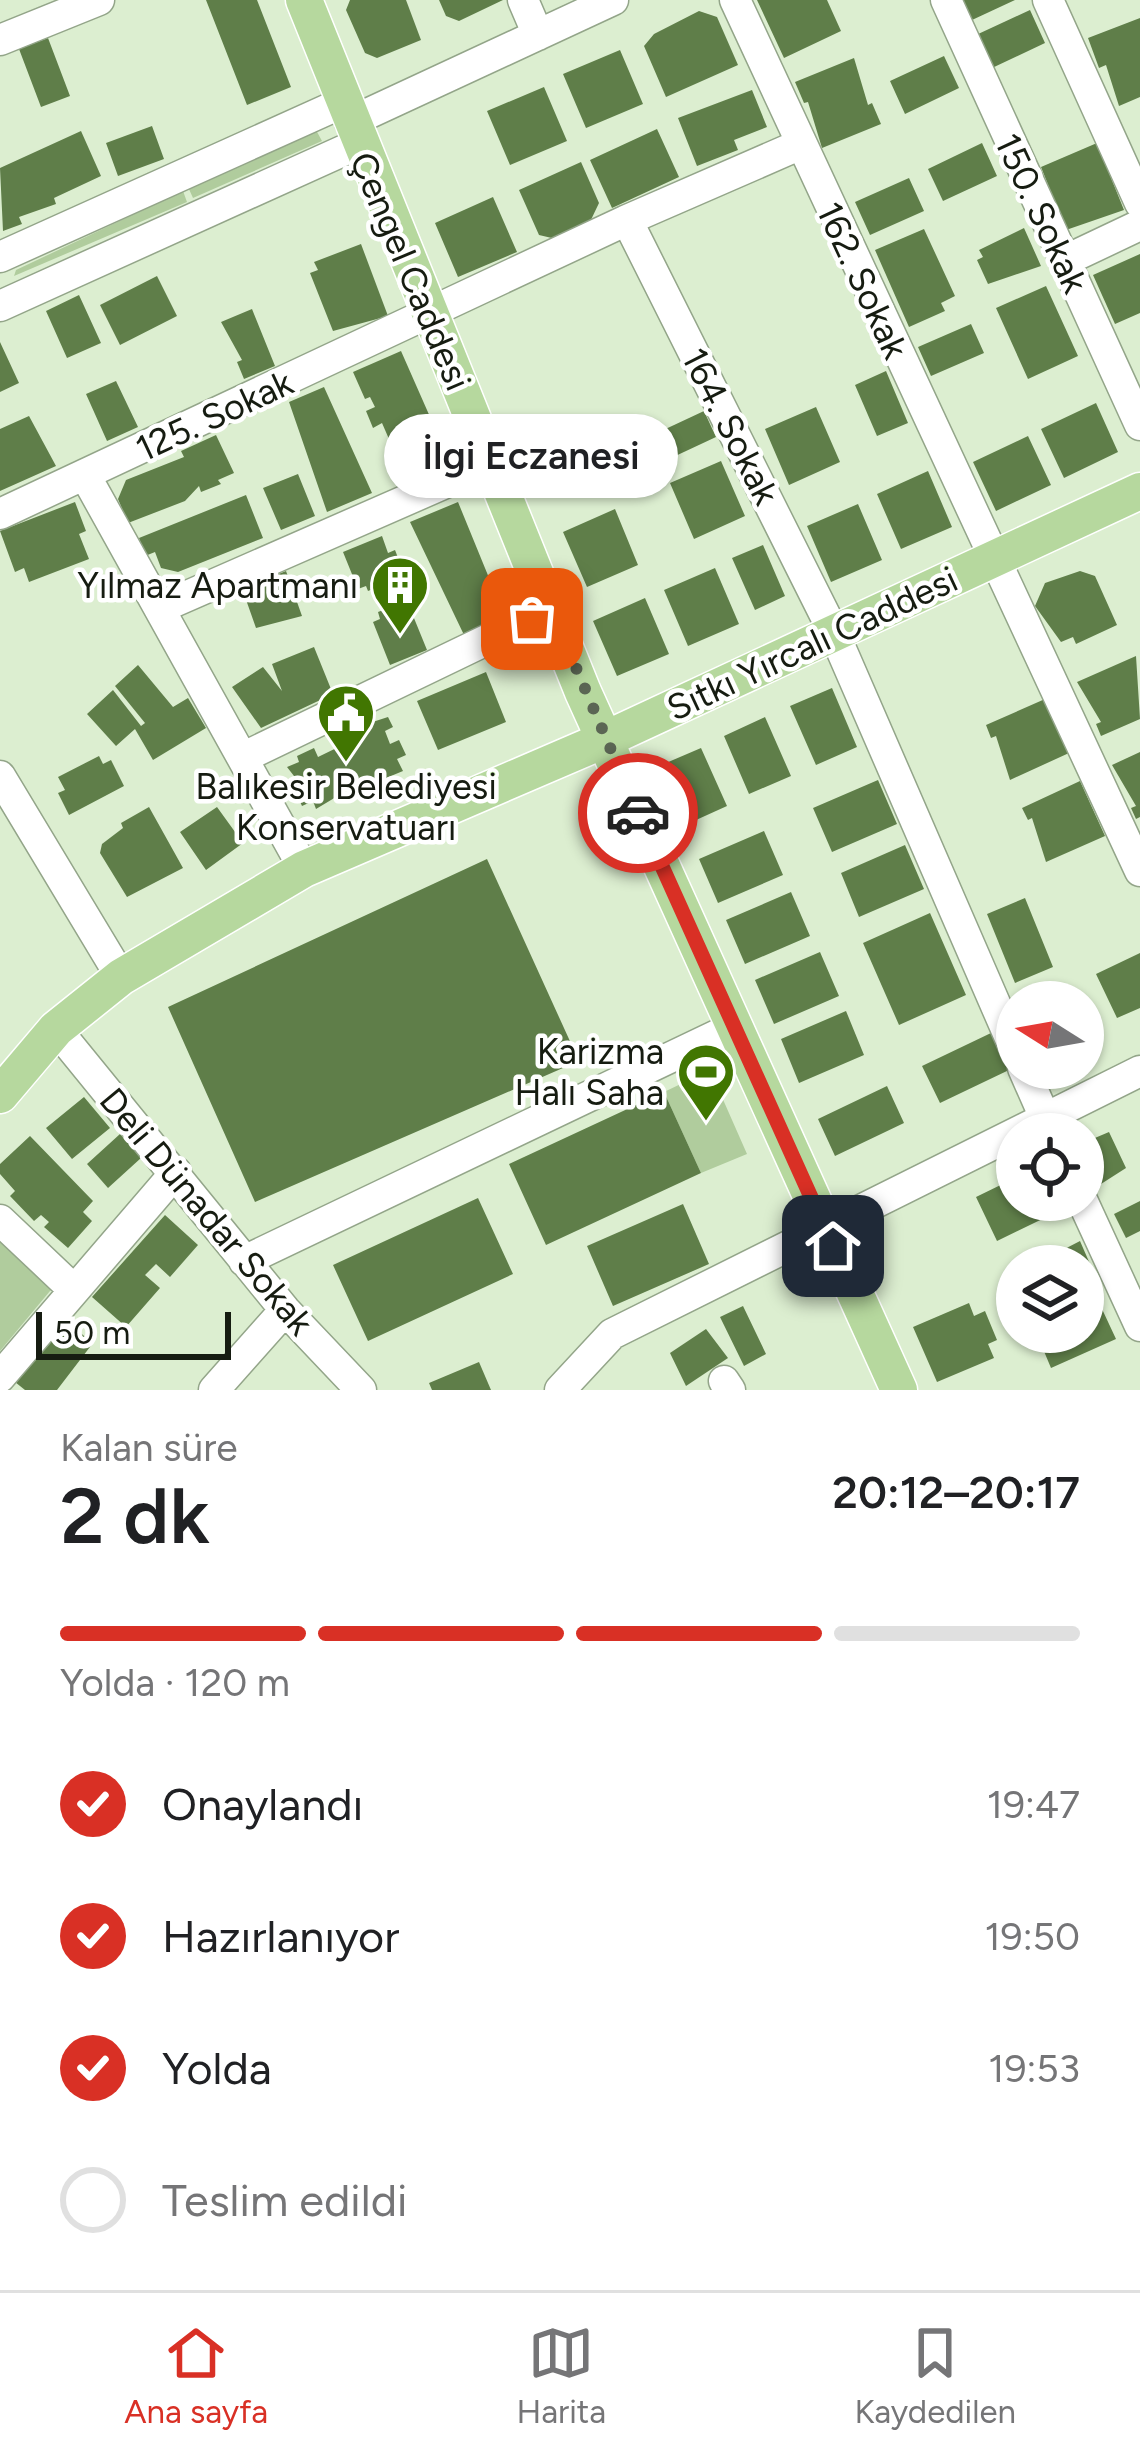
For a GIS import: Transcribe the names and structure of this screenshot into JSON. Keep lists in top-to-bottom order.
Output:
{
  "streets": {
    "main road": ["Çengel Caddesi", "Sıtkı Yırcalı Caddesi"],
    "street": [
      "150. Sokak",
      "162. Sokak",
      "125. Sokak",
      "164. Sokak",
      "Deli Dünadar Sokak"
    ]
  },
  "crossings": [
    ["Çengel Caddesi", "125. Sokak"],
    ["Çengel Caddesi", "Sıtkı Yırcalı Caddesi"],
    ["162. Sokak", "125. Sokak"],
    ["162. Sokak", "Sıtkı Yırcalı Caddesi"],
    ["125. Sokak", "164. Sokak"],
    ["164. Sokak", "Sıtkı Yırcalı Caddesi"],
    ["Sıtkı Yırcalı Caddesi", "Deli Dünadar Sokak"]
  ],
  "places": {
    "other": ["İlgi Eczanesi"],
    "building": ["Yılmaz Apartmanı"],
    "public building": ["Balıkesir Belediyesi Konservatuarı"],
    "sports": ["Karizma Halı Saha"]
  },
  "scale_bar": "50 m",
  "north": "left",
  "page": {
    "bubble": "İlgi Eczanesi",
    "scale": "50 m",
    "heading": ["2 dk", "Kalan süre", "20:12–20:17"],
    "bar": "Yolda · 120 m",
    "list": [
      ["Onaylandı", "19:47"],
      ["Hazırlanıyor", "19:50"],
      ["Yolda", "19:53"],
      "Teslim edildi"
    ],
    "tabs": ["Ana sayfa", "Harita", "Kaydedilen"]
  }
}
